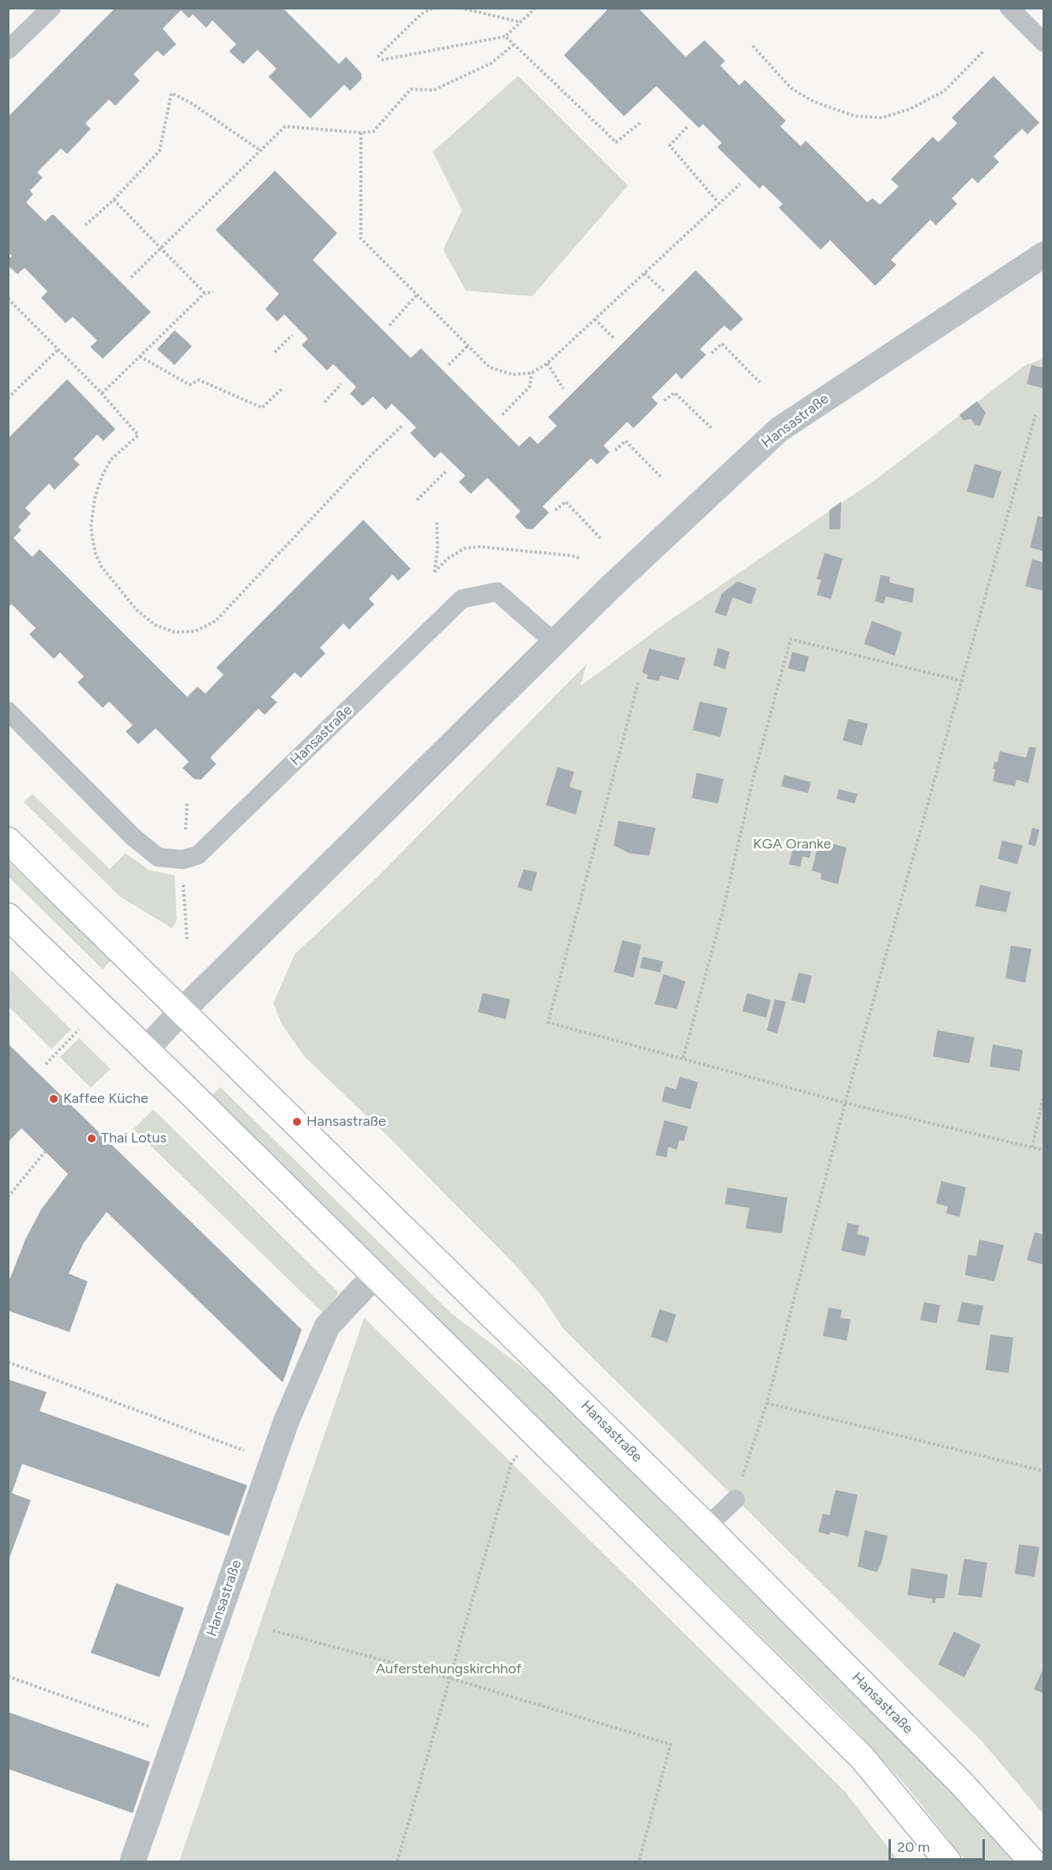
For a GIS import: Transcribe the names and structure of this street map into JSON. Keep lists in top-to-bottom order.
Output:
{
  "streets": {
    "main road": ["Hansastraße"]
  },
  "parks": ["KGA Oranke", "Auferstehungskirchhof"],
  "places": ["Kaffee Küche", "Hansastraße", "Thai Lotus"],
  "scale_bar": "20 m"
}
